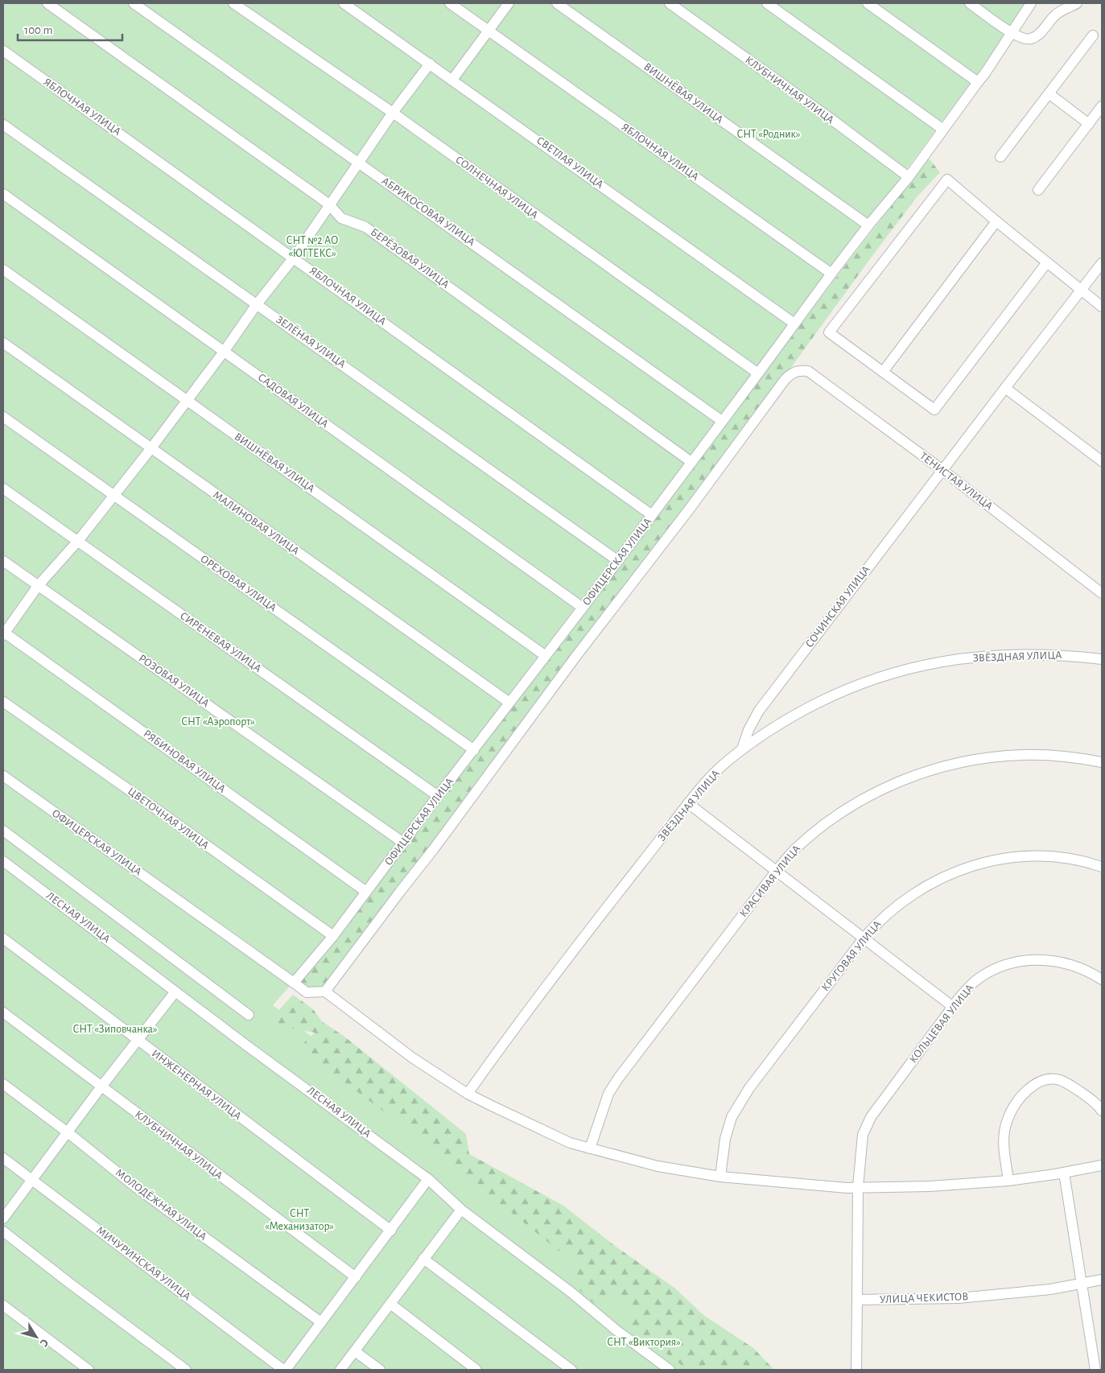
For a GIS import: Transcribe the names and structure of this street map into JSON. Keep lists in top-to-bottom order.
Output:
{
  "streets": {
    "street": [
      "КЛУБНИЧНАЯ УЛИЦА",
      "ВИШНЁВАЯ УЛИЦА",
      "ЯБЛОЧНАЯ УЛИЦА",
      "СВЕТЛАЯ УЛИЦА",
      "СОЛНЕЧНАЯ УЛИЦА",
      "АБРИКОСОВАЯ УЛИЦА",
      "БЕРЁЗОВАЯ УЛИЦА",
      "ЗЕЛЁНАЯ УЛИЦА",
      "САДОВАЯ УЛИЦА",
      "ТЕНИСТАЯ УЛИЦА",
      "МАЛИНОВАЯ УЛИЦА",
      "ОФИЦЕРСКАЯ УЛИЦА",
      "ОРЕХОВАЯ УЛИЦА",
      "СОЧИНСКАЯ УЛИЦА",
      "СИРЕНЕВАЯ УЛИЦА",
      "ЗВЁЗДНАЯ УЛИЦА",
      "РОЗОВАЯ УЛИЦА",
      "РЯБИНОВАЯ УЛИЦА",
      "ЦВЕТОЧНАЯ УЛИЦА",
      "КРАСИВАЯ УЛИЦА",
      "ЛЕСНАЯ УЛИЦА",
      "КРУГОВАЯ УЛИЦА",
      "КОЛЬЦЕВАЯ УЛИЦА",
      "ИНЖЕНЕРНАЯ УЛИЦА",
      "МОЛОДЁЖНАЯ УЛИЦА",
      "МИЧУРИНСКАЯ УЛИЦА",
      "УЛИЦА ЧЕКИСТОВ"
    ]
  },
  "crossings": [
    ["КЛУБНИЧНАЯ УЛИЦА", "ОФИЦЕРСКАЯ УЛИЦА"],
    ["ВИШНЁВАЯ УЛИЦА", "ОФИЦЕРСКАЯ УЛИЦА"],
    ["ЯБЛОЧНАЯ УЛИЦА", "ОФИЦЕРСКАЯ УЛИЦА"],
    ["СВЕТЛАЯ УЛИЦА", "ОФИЦЕРСКАЯ УЛИЦА"],
    ["СОЛНЕЧНАЯ УЛИЦА", "ОФИЦЕРСКАЯ УЛИЦА"],
    ["АБРИКОСОВАЯ УЛИЦА", "ОФИЦЕРСКАЯ УЛИЦА"],
    ["БЕРЁЗОВАЯ УЛИЦА", "ОФИЦЕРСКАЯ УЛИЦА"],
    ["ЗЕЛЁНАЯ УЛИЦА", "ОФИЦЕРСКАЯ УЛИЦА"],
    ["САДОВАЯ УЛИЦА", "ОФИЦЕРСКАЯ УЛИЦА"],
    ["ТЕНИСТАЯ УЛИЦА", "СОЧИНСКАЯ УЛИЦА"],
    ["МАЛИНОВАЯ УЛИЦА", "ОФИЦЕРСКАЯ УЛИЦА"],
    ["ОФИЦЕРСКАЯ УЛИЦА", "ОРЕХОВАЯ УЛИЦА"],
    ["ОФИЦЕРСКАЯ УЛИЦА", "СИРЕНЕВАЯ УЛИЦА"],
    ["ОФИЦЕРСКАЯ УЛИЦА", "РОЗОВАЯ УЛИЦА"],
    ["ОФИЦЕРСКАЯ УЛИЦА", "РЯБИНОВАЯ УЛИЦА"],
    ["ОФИЦЕРСКАЯ УЛИЦА", "ЦВЕТОЧНАЯ УЛИЦА"],
    ["СОЧИНСКАЯ УЛИЦА", "ЗВЁЗДНАЯ УЛИЦА"]
  ],
  "parks": [
    "СНТ «Родник»",
    "СНТ №2 АО «ЮГТЕКС»",
    "СНТ «Аэропорт»",
    "СНТ «Зиповчанка»",
    "СНТ «Механизатор»",
    "СНТ «Виктория»"
  ],
  "scale_bar": "100 m",
  "north": "bottom right"
}
